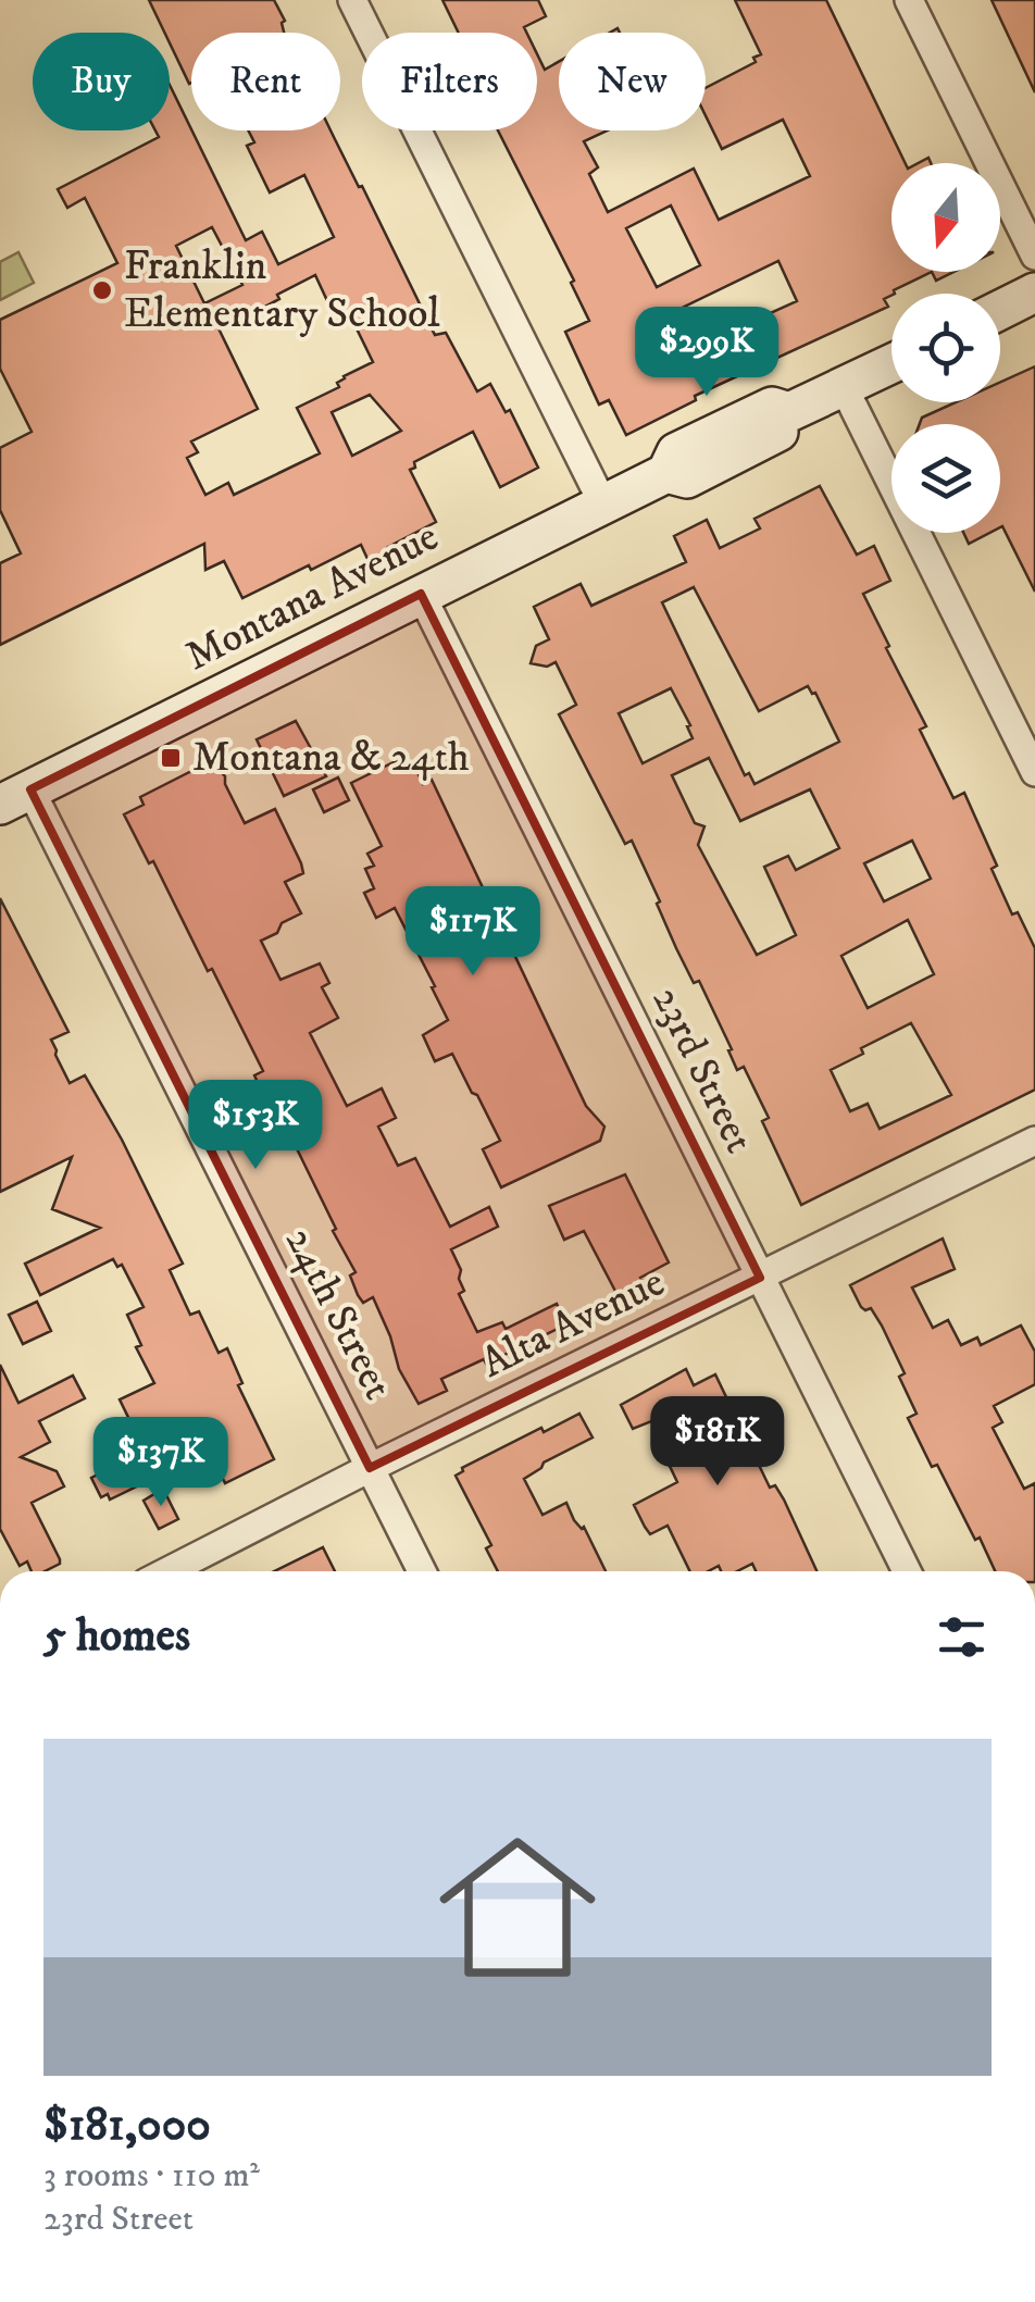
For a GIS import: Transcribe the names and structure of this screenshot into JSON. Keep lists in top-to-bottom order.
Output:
{
  "streets": {
    "street": [
      "Montana Avenue",
      "23rd Street",
      "24th Street",
      "Alta Avenue"
    ]
  },
  "crossings": [
    ["Montana Avenue", "23rd Street"],
    ["Montana Avenue", "24th Street"],
    ["23rd Street", "Alta Avenue"],
    ["24th Street", "Alta Avenue"]
  ],
  "places": {
    "other": ["Franklin Elementary School"],
    "transit": ["Montana & 24th"]
  },
  "north": "bottom",
  "page": {
    "chip": [
      "Buy",
      "Rent",
      "Filters",
      "New"
    ],
    "price": [
      "$299K",
      "$117K",
      "$153K",
      "$181K",
      "$137K"
    ],
    "heading": "5 homes",
    "list": [
      {
        "name": "$181,000",
        "note": "3 rooms · 110 m² · 23rd Street"
      }
    ]
  }
}
